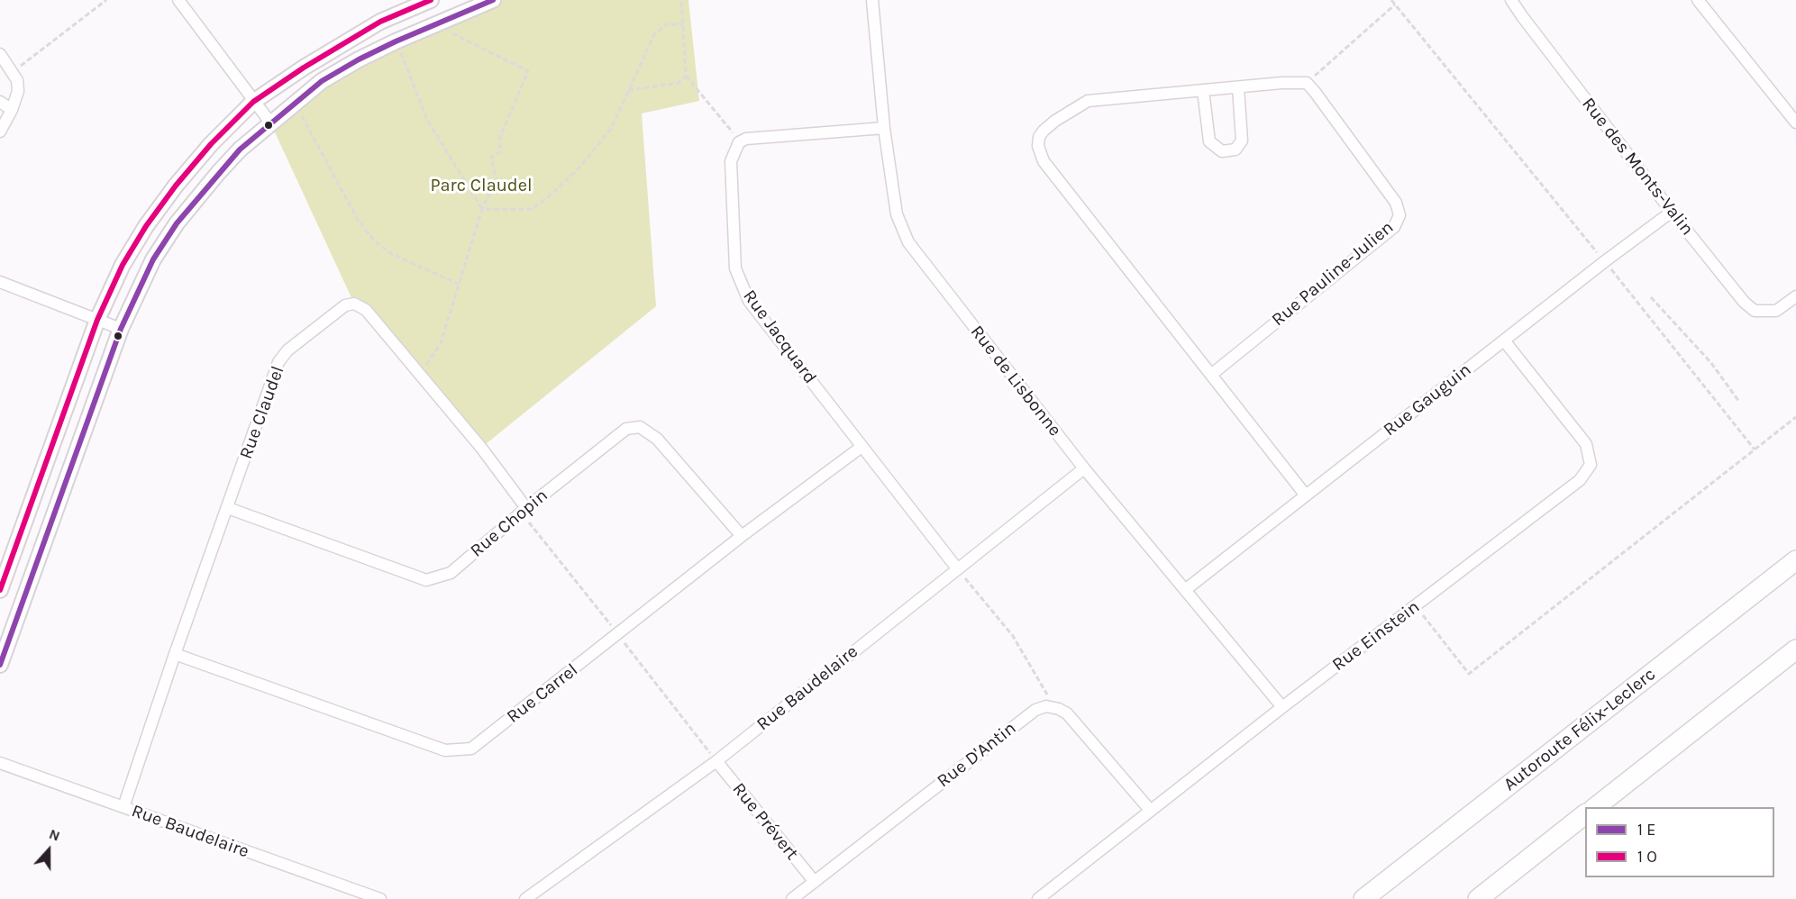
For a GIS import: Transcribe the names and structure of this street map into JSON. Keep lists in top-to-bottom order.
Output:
{
  "streets": {
    "highway": ["Autoroute Félix-Leclerc"],
    "street": [
      "Rue des Monts-Valin",
      "Rue Pauline-Julien",
      "Rue Jacquard",
      "Rue de Lisbonne",
      "Rue Gauguin",
      "Rue Claudel",
      "Rue Chopin",
      "Rue Einstein",
      "Rue Baudelaire",
      "Rue Carrel",
      "Rue D'Antin",
      "Rue Prévert"
    ]
  },
  "crossings": [
    ["Rue des Monts-Valin", "Rue Gauguin"],
    ["Rue Jacquard", "Rue Baudelaire"],
    ["Rue Jacquard", "Rue Carrel"],
    ["Rue de Lisbonne", "Rue Gauguin"],
    ["Rue de Lisbonne", "Rue Einstein"],
    ["Rue de Lisbonne", "Rue Baudelaire"],
    ["Rue Gauguin", "Rue Einstein"],
    ["Rue Claudel", "Rue Chopin"],
    ["Rue Claudel", "Rue Baudelaire"],
    ["Rue Claudel", "Rue Carrel"],
    ["Rue Chopin", "Rue Carrel"],
    ["Rue Baudelaire", "Rue Prévert"],
    ["Rue D'Antin", "Rue Prévert"]
  ],
  "parks": ["Parc Claudel"],
  "legend": ["1 E", "1 O"],
  "north": "top"
}
